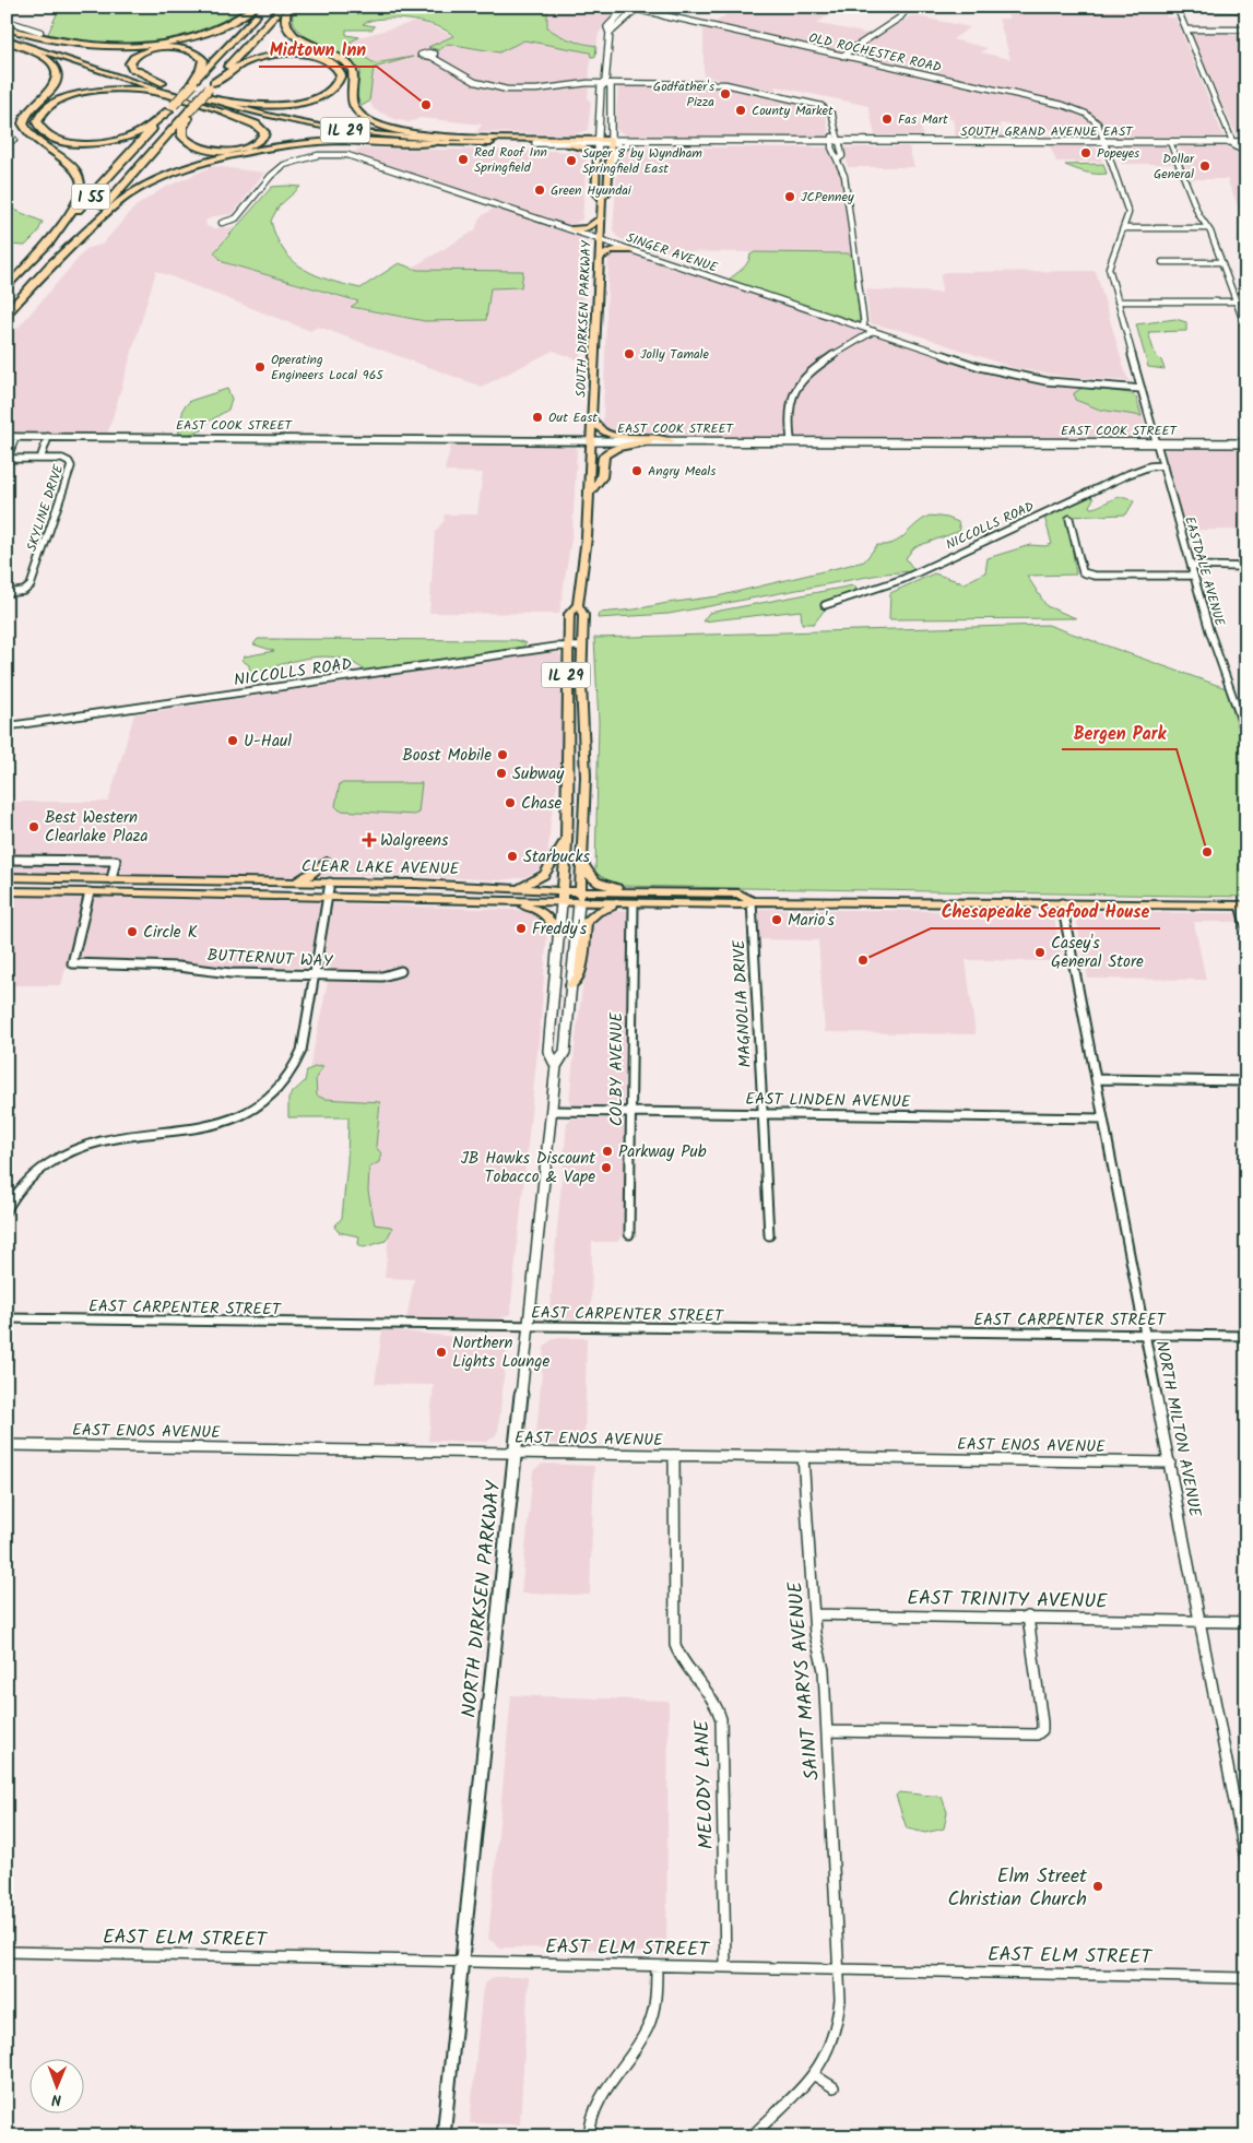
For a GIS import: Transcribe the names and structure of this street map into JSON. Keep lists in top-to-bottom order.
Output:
{
  "streets": {
    "highway": ["IL 29", "I 55", "CLEAR LAKE AVENUE"],
    "main road": [
      "SOUTH GRAND AVENUE EAST",
      "SOUTH DIRKSEN PARKWAY",
      "EAST COOK STREET",
      "NORTH DIRKSEN PARKWAY"
    ],
    "street": [
      "OLD ROCHESTER ROAD",
      "SINGER AVENUE",
      "SKYLINE DRIVE",
      "NICCOLLS ROAD",
      "EASTDALE AVENUE",
      "BUTTERNUT WAY",
      "MAGNOLIA DRIVE",
      "COLBY AVENUE",
      "EAST LINDEN AVENUE",
      "EAST CARPENTER STREET",
      "NORTH MILTON AVENUE",
      "EAST ENOS AVENUE",
      "EAST TRINITY AVENUE",
      "SAINT MARYS AVENUE",
      "MELODY LANE",
      "EAST ELM STREET"
    ]
  },
  "crossings": [
    ["OLD ROCHESTER ROAD", "SOUTH GRAND AVENUE EAST"],
    ["OLD ROCHESTER ROAD", "SOUTH DIRKSEN PARKWAY"],
    ["OLD ROCHESTER ROAD", "EASTDALE AVENUE"],
    ["IL 29", "SOUTH GRAND AVENUE EAST"],
    ["IL 29", "SOUTH DIRKSEN PARKWAY"],
    ["SOUTH GRAND AVENUE EAST", "SOUTH DIRKSEN PARKWAY"],
    ["SINGER AVENUE", "SOUTH DIRKSEN PARKWAY"],
    ["SINGER AVENUE", "EASTDALE AVENUE"],
    ["SOUTH DIRKSEN PARKWAY", "EAST COOK STREET"],
    ["SOUTH DIRKSEN PARKWAY", "NICCOLLS ROAD"],
    ["SOUTH DIRKSEN PARKWAY", "CLEAR LAKE AVENUE"],
    ["SOUTH DIRKSEN PARKWAY", "NORTH DIRKSEN PARKWAY"],
    ["EAST COOK STREET", "EASTDALE AVENUE"],
    ["NICCOLLS ROAD", "EASTDALE AVENUE"],
    ["CLEAR LAKE AVENUE", "BUTTERNUT WAY"],
    ["CLEAR LAKE AVENUE", "MAGNOLIA DRIVE"],
    ["CLEAR LAKE AVENUE", "COLBY AVENUE"],
    ["CLEAR LAKE AVENUE", "NORTH MILTON AVENUE"],
    ["CLEAR LAKE AVENUE", "NORTH DIRKSEN PARKWAY"],
    ["MAGNOLIA DRIVE", "EAST LINDEN AVENUE"],
    ["COLBY AVENUE", "EAST LINDEN AVENUE"],
    ["EAST LINDEN AVENUE", "NORTH MILTON AVENUE"],
    ["EAST LINDEN AVENUE", "NORTH DIRKSEN PARKWAY"],
    ["EAST CARPENTER STREET", "NORTH MILTON AVENUE"],
    ["EAST CARPENTER STREET", "NORTH DIRKSEN PARKWAY"],
    ["NORTH MILTON AVENUE", "EAST ENOS AVENUE"],
    ["NORTH MILTON AVENUE", "EAST TRINITY AVENUE"],
    ["EAST ENOS AVENUE", "NORTH DIRKSEN PARKWAY"],
    ["EAST ENOS AVENUE", "SAINT MARYS AVENUE"],
    ["EAST ENOS AVENUE", "MELODY LANE"],
    ["NORTH DIRKSEN PARKWAY", "EAST ELM STREET"],
    ["EAST TRINITY AVENUE", "SAINT MARYS AVENUE"],
    ["SAINT MARYS AVENUE", "EAST ELM STREET"],
    ["MELODY LANE", "EAST ELM STREET"]
  ],
  "places": {
    "other": [
      "Godfather's Pizza",
      "Midtown Inn",
      "County Market",
      "Fas Mart",
      "Popeyes",
      "Red Roof Inn Springfield",
      "Super 8 by Wyndham Springfield East",
      "Dollar General",
      "Green Hyundai",
      "JCPenney",
      "Jolly Tamale",
      "Operating Engineers Local 965",
      "Out East",
      "Angry Meals",
      "U-Haul",
      "Boost Mobile",
      "Subway",
      "Chase",
      "Best Western Clearlake Plaza",
      "Bergen Park",
      "Starbucks",
      "Mario's",
      "Freddy's",
      "Circle K",
      "Casey's General Store",
      "Chesapeake Seafood House",
      "Parkway Pub",
      "JB Hawks Discount Tobacco & Vape",
      "Northern Lights Lounge",
      "Elm Street Christian Church"
    ],
    "health": ["Walgreens"]
  },
  "north": "bottom"
}
